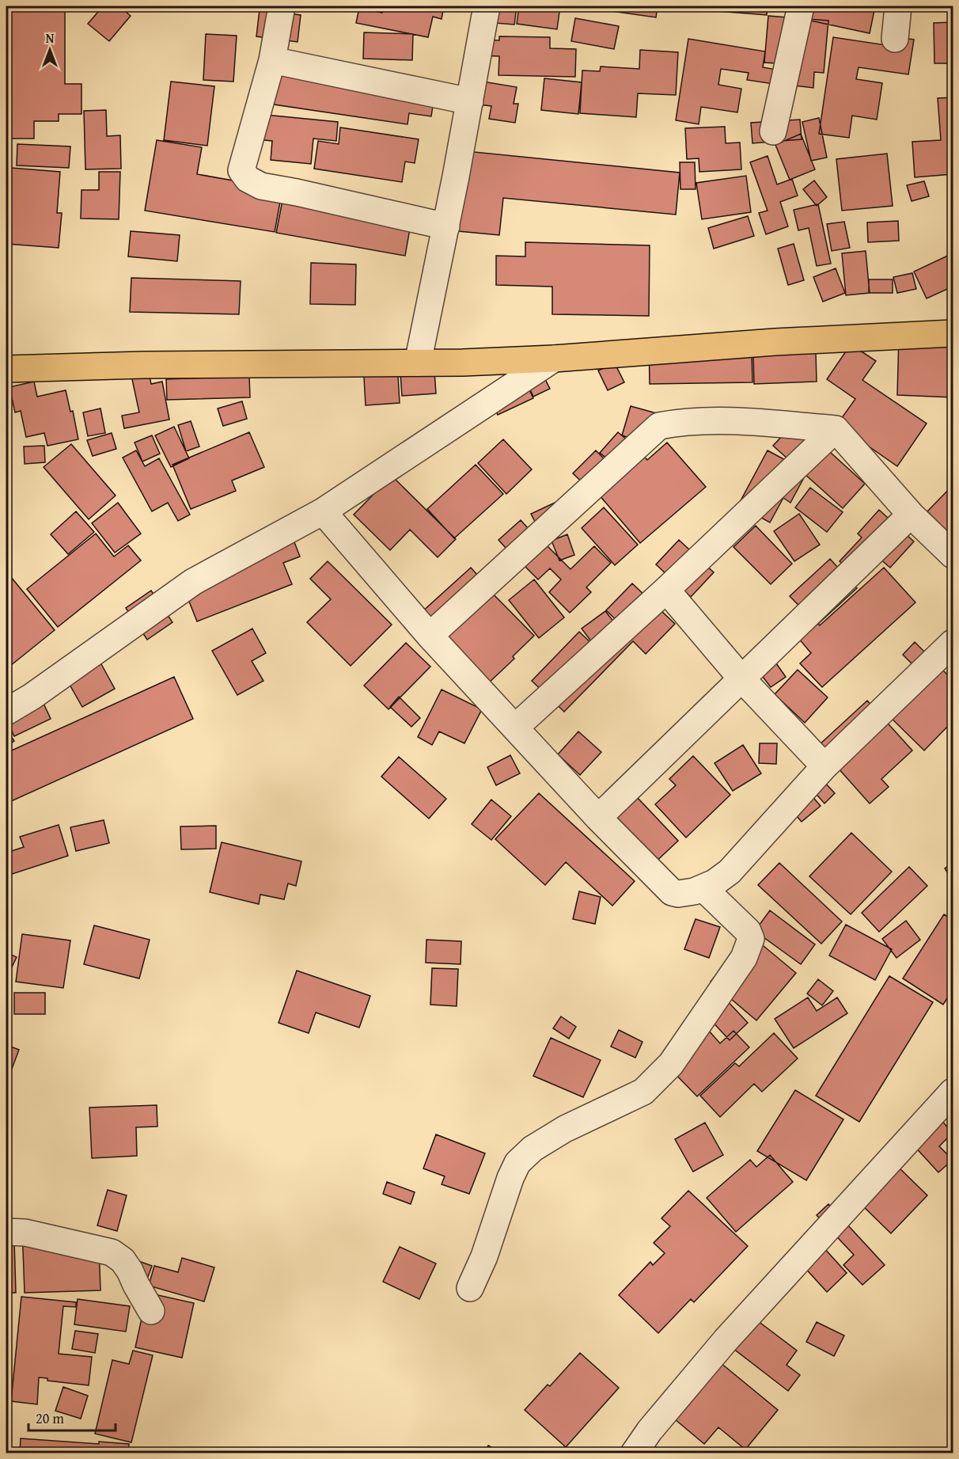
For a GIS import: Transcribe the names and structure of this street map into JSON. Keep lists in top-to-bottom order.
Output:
{
  "scale_bar": "20 m",
  "north": "top"
}
